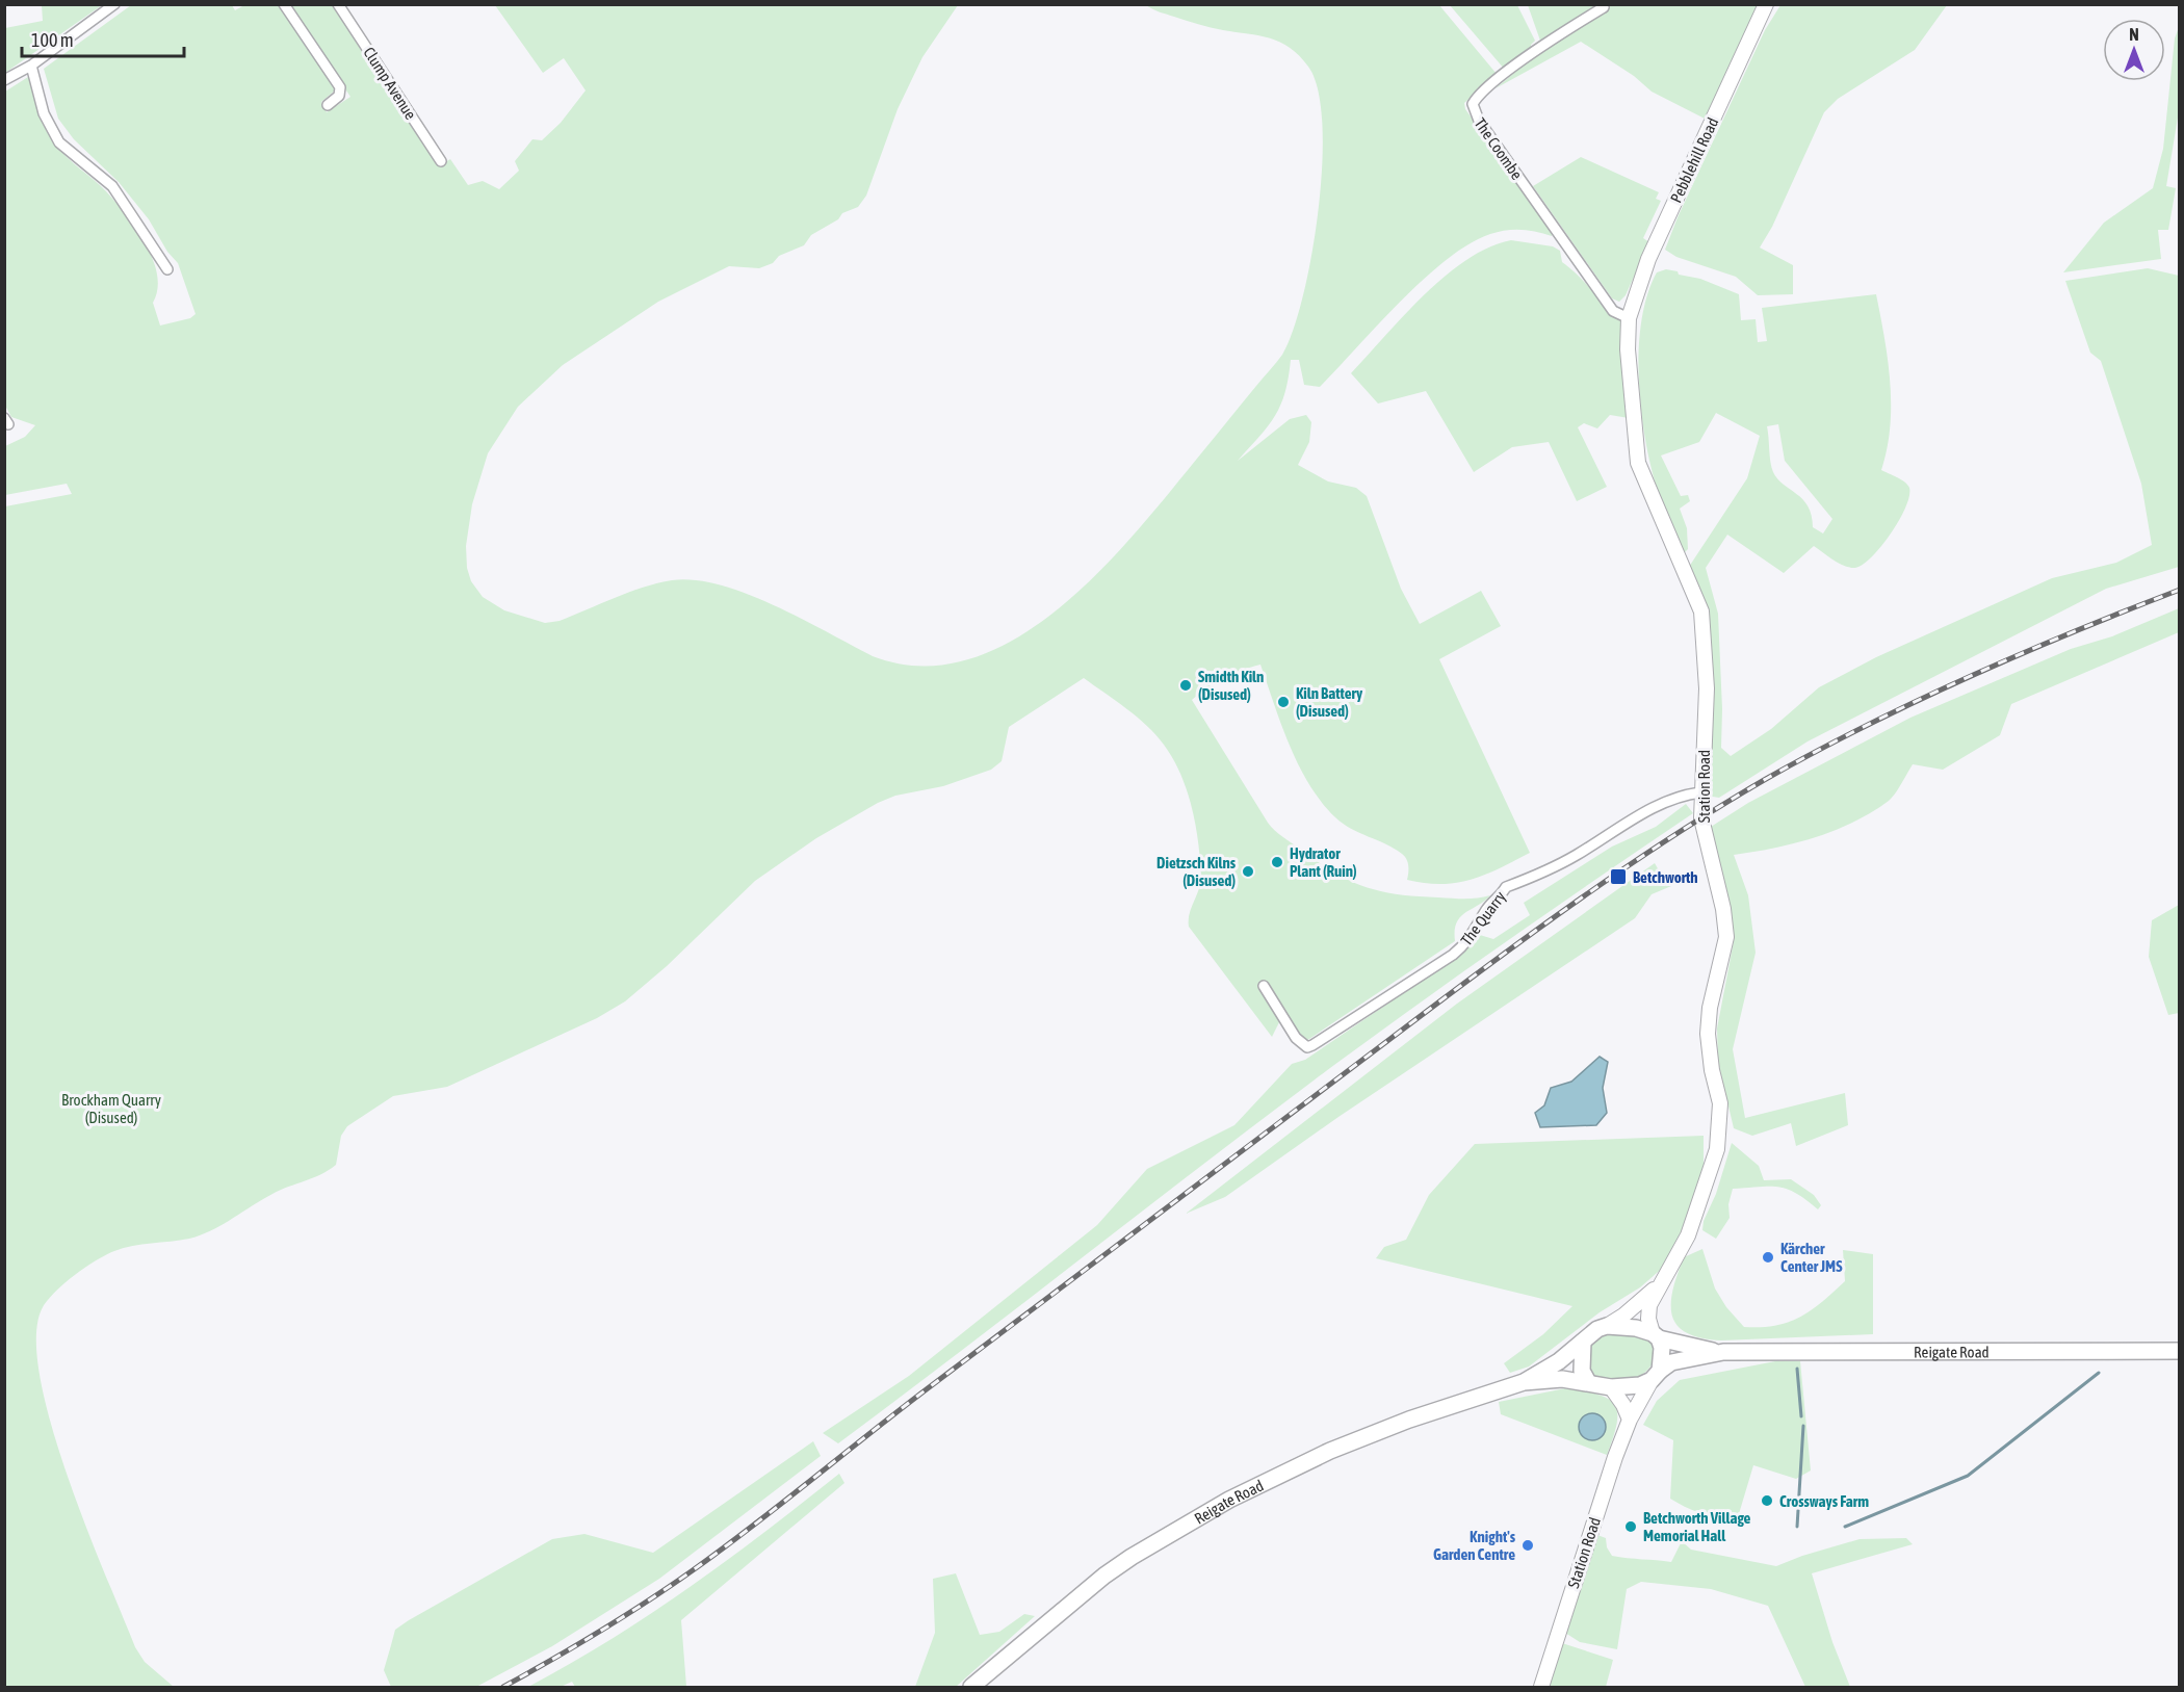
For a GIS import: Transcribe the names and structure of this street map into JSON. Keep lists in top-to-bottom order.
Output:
{
  "streets": {
    "main road": ["Pebblehill Road", "Station Road", "Reigate Road"],
    "street": ["Clump Avenue", "The Coombe", "The Quarry"]
  },
  "crossings": [
    ["The Coombe", "Pebblehill Road"],
    ["The Coombe", "Station Road"],
    ["Pebblehill Road", "Station Road"],
    ["Station Road", "The Quarry"],
    ["Station Road", "Reigate Road"]
  ],
  "parks": ["Brockham Quarry (Disused)"],
  "places": {
    "other": [
      "Smidth Kiln (Disused)",
      "Kiln Battery (Disused)",
      "Hydrator Plant (Ruin)",
      "Dietzsch Kilns (Disused)",
      "Kärcher Center JMS",
      "Crossways Farm",
      "Betchworth Village Memorial Hall",
      "Knight's Garden Centre"
    ],
    "transit": ["Betchworth"]
  },
  "scale_bar": "100 m",
  "north": "top"
}
